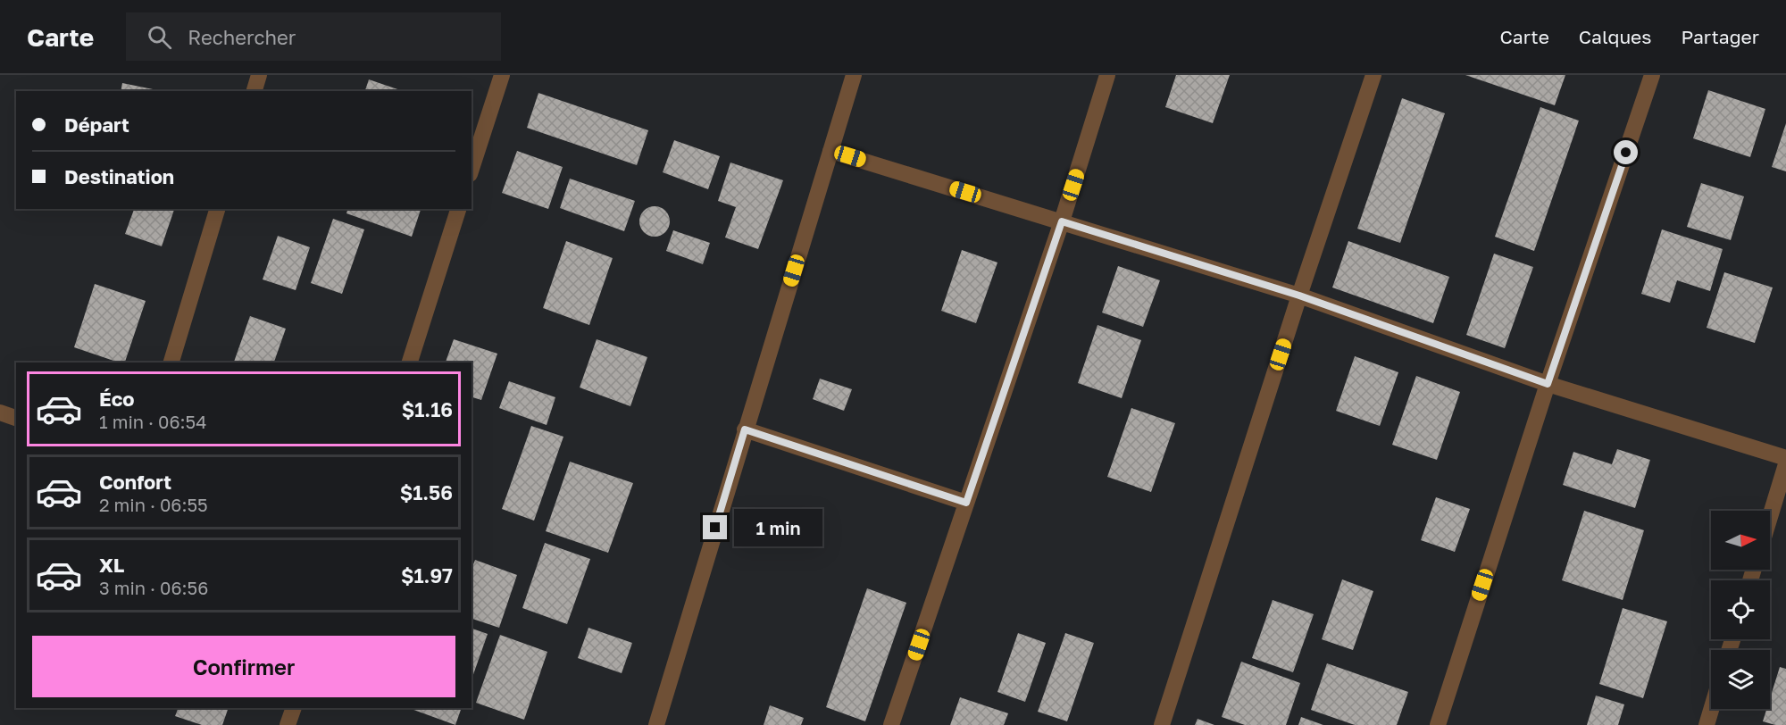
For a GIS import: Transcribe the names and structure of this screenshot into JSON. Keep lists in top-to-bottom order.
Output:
{
  "north": "right",
  "page": {
    "header": "Carte",
    "search": "Rechercher",
    "nav": ["Carte", "Calques", "Partager"],
    "banner": ["Départ", "Destination"],
    "list": [
      {
        "name": "Éco",
        "note": "1 min · 06:54",
        "value": "$1.16"
      },
      {
        "name": "Confort",
        "note": "2 min · 06:55",
        "value": "$1.56"
      },
      {
        "name": "XL",
        "note": "3 min · 06:56",
        "value": "$1.97"
      }
    ],
    "bubble": "1 min",
    "buttons": "Confirmer"
  }
}
